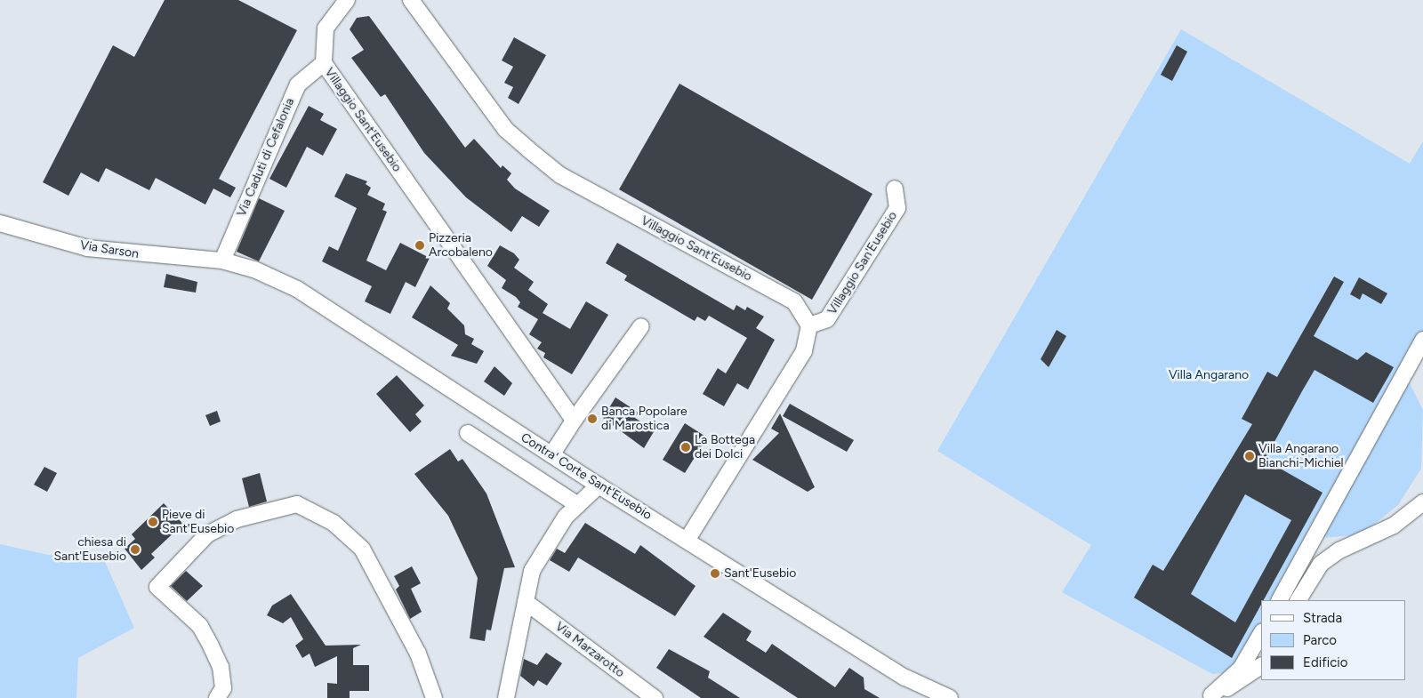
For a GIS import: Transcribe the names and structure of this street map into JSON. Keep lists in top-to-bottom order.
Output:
{
  "streets": {
    "street": [
      "Villaggio Sant'Eusebio",
      "Via Caduti di Cefalonia",
      "Via Sarson",
      "Villaggio San'Eusebio",
      "Contra' Corte Sant'Eusebio",
      "Via Marzarotto"
    ]
  },
  "crossings": [
    ["Villaggio Sant'Eusebio", "Via Caduti di Cefalonia"],
    ["Villaggio Sant'Eusebio", "Villaggio San'Eusebio"],
    ["Via Caduti di Cefalonia", "Via Sarson"],
    ["Via Caduti di Cefalonia", "Contra' Corte Sant'Eusebio"],
    ["Via Sarson", "Contra' Corte Sant'Eusebio"]
  ],
  "parks": ["Villa Angarano"],
  "places": [
    "Pizzeria Arcobaleno",
    "Banca Popolare di Marostica",
    "La Bottega dei Dolci",
    "Villa Angarano Bianchi-Michiel",
    "Pieve di Sant'Eusebio",
    "chiesa di Sant'Eusebio",
    "Sant'Eusebio"
  ],
  "legend": ["Strada", "Parco", "Edificio"]
}
